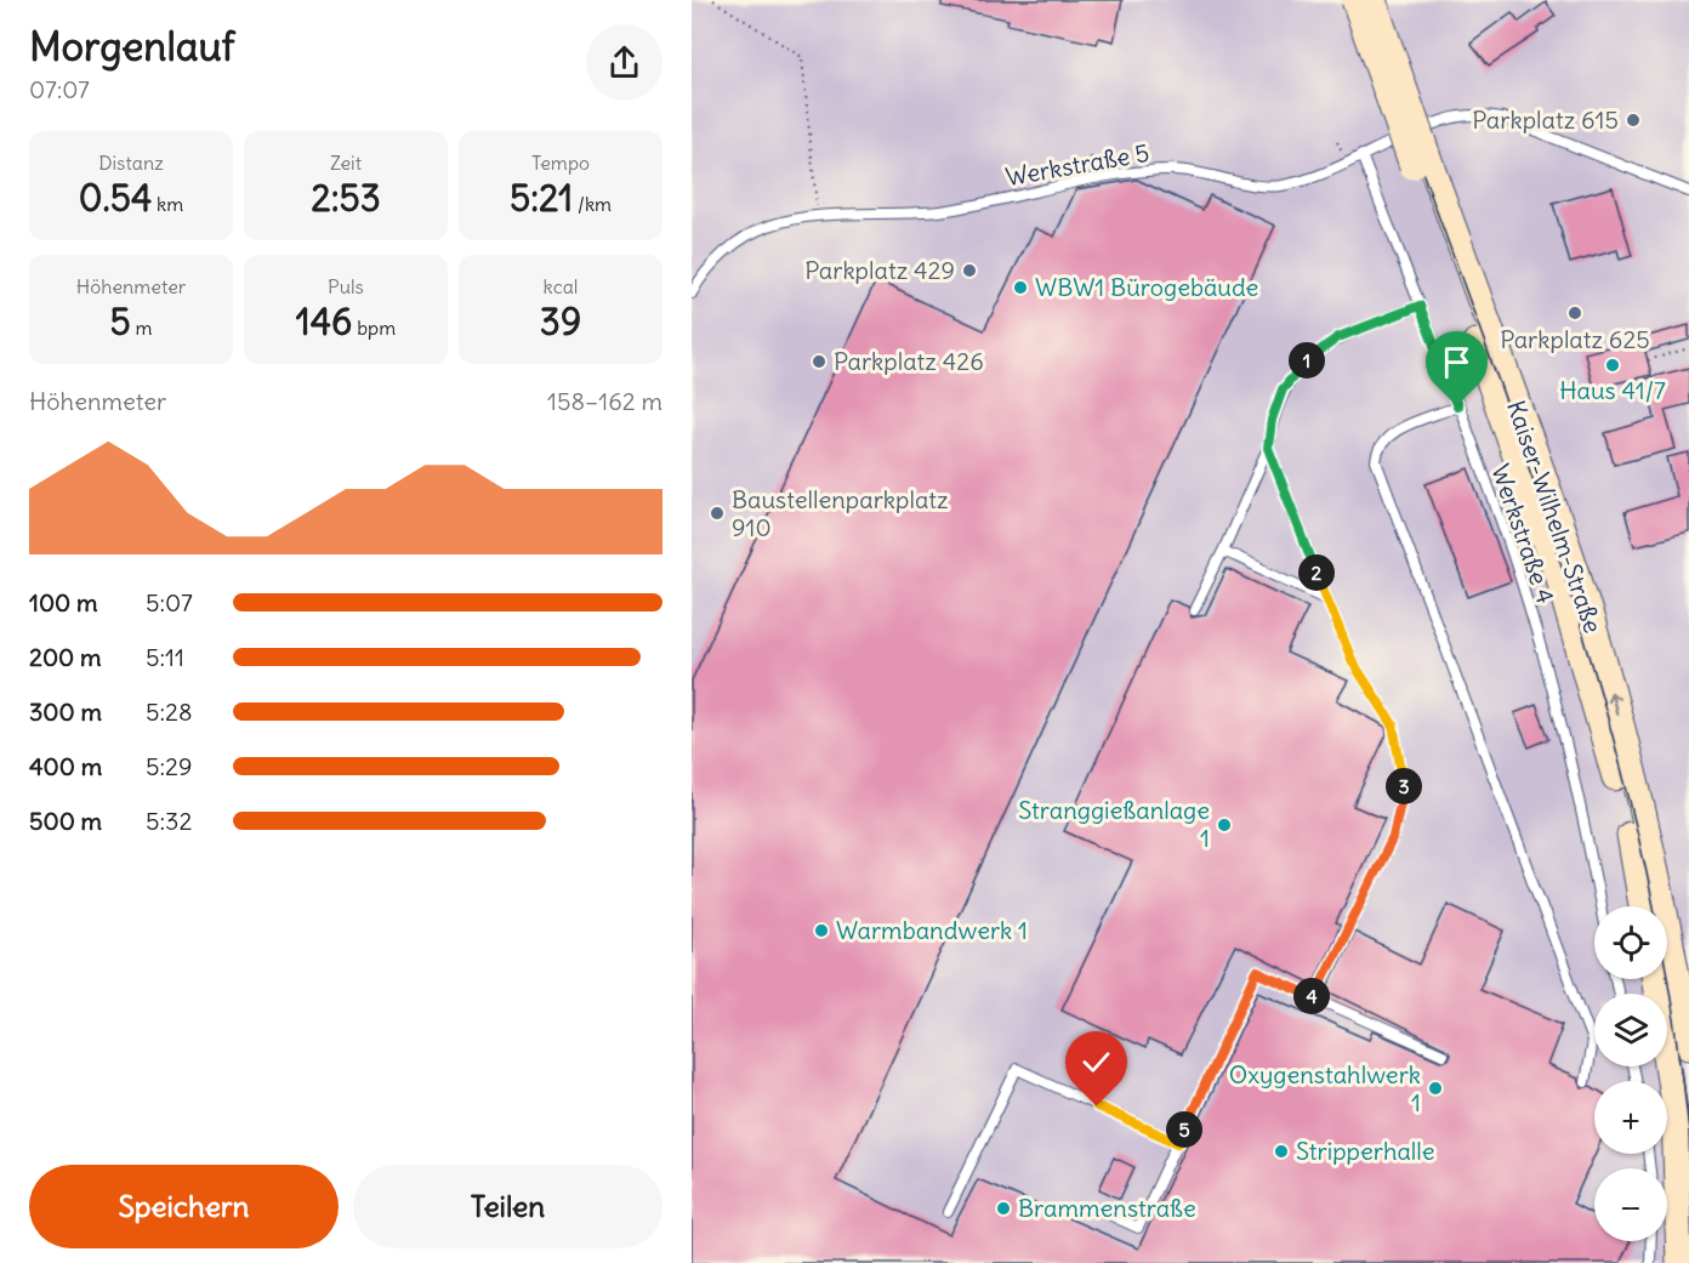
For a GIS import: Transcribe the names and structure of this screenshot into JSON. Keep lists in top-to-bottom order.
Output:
{
  "streets": {
    "main road": ["Kaiser-Wilhelm-Straße"],
    "lane": ["Werkstraße 5", "Werkstraße 4"]
  },
  "crossings": [
    ["Werkstraße 5", "Werkstraße 4"]
  ],
  "places": [
    "Parkplatz 615",
    "Parkplatz 429",
    "WBW1 Bürogebäude",
    "Parkplatz 625",
    "Parkplatz 426",
    "Haus 41/7",
    "Baustellenparkplatz 910",
    "Stranggießanlage 1",
    "Warmbandwerk 1",
    "Oxygenstahlwerk 1",
    "Stripperhalle",
    "Brammenstraße"
  ],
  "page": {
    "heading": ["Morgenlauf", "07:07"],
    "stats": [
      ["Distanz", "0.54 km"],
      ["Zeit", "2:53"],
      ["Tempo", "5:21 /km"],
      ["Höhenmeter", "5 m"],
      ["Puls", "146 bpm"],
      ["kcal", "39"]
    ],
    "pins": [
      "1",
      "2",
      "3",
      "4",
      "5"
    ],
    "chart": ["Höhenmeter", "158–162 m"],
    "list": [
      {
        "name": "100 m",
        "note": "5:07"
      },
      {
        "name": "200 m",
        "note": "5:11"
      },
      {
        "name": "300 m",
        "note": "5:28"
      },
      {
        "name": "400 m",
        "note": "5:29"
      },
      {
        "name": "500 m",
        "note": "5:32"
      }
    ],
    "map_buttons": ["+", "−"],
    "buttons": ["Speichern", "Teilen"]
  }
}
